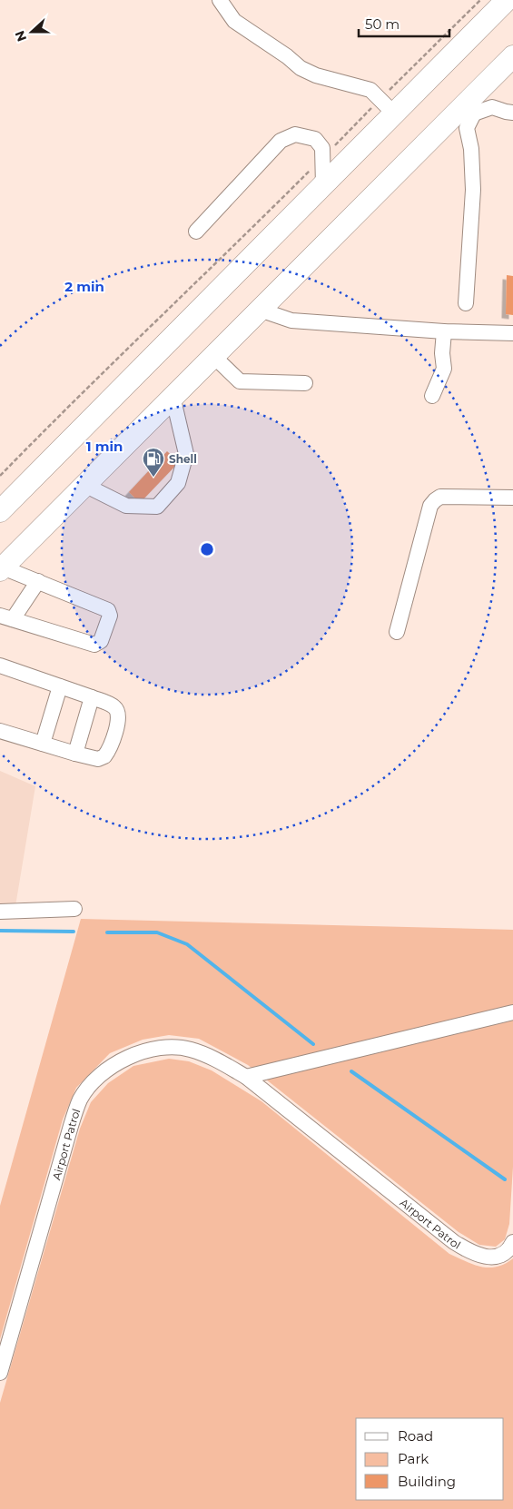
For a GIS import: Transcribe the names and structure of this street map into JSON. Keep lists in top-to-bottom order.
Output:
{
  "streets": {
    "street": ["Airport Patrol"]
  },
  "places": {
    "fuel station": ["Shell"]
  },
  "legend": ["Road", "Park", "Building"],
  "scale_bar": "50 m",
  "north": "left",
  "rings": ["2 min", "1 min"]
}
